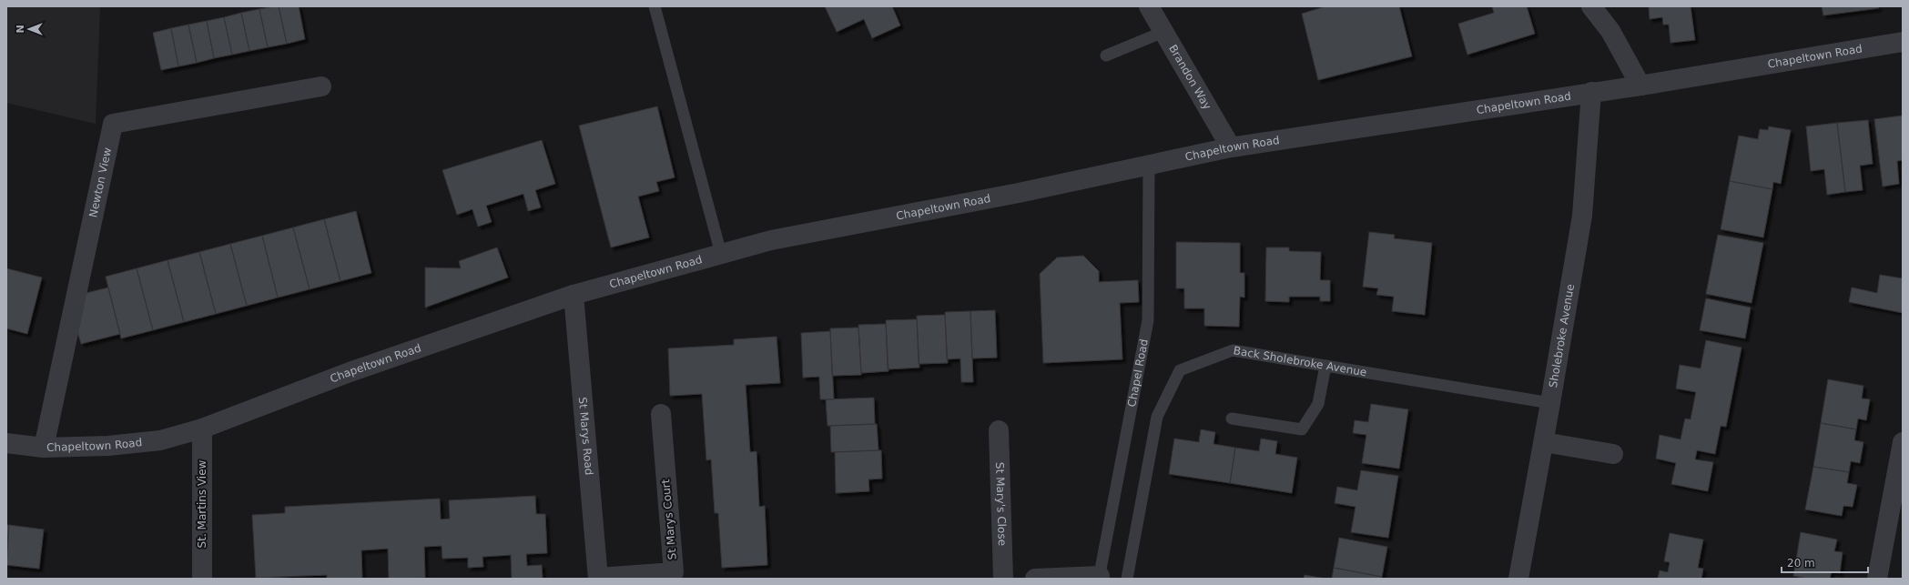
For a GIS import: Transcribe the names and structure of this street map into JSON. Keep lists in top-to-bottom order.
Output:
{
  "streets": {
    "street": [
      "Chapeltown Road",
      "Brandon Way",
      "Newton View",
      "Sholebroke Avenue",
      "St Marys Road",
      "St. Martins View",
      "St Mary's Close",
      "St Marys Court"
    ],
    "lane": ["Back Sholebroke Avenue", "Chapel Road"]
  },
  "crossings": [
    ["Chapeltown Road", "Brandon Way"],
    ["Chapeltown Road", "Newton View"],
    ["Chapeltown Road", "Sholebroke Avenue"],
    ["Chapeltown Road", "Chapel Road"],
    ["Chapeltown Road", "St Marys Road"],
    ["Chapeltown Road", "St. Martins View"],
    ["Sholebroke Avenue", "Back Sholebroke Avenue"],
    ["St Marys Road", "St Marys Court"]
  ],
  "scale_bar": "20 m",
  "north": "left"
}
